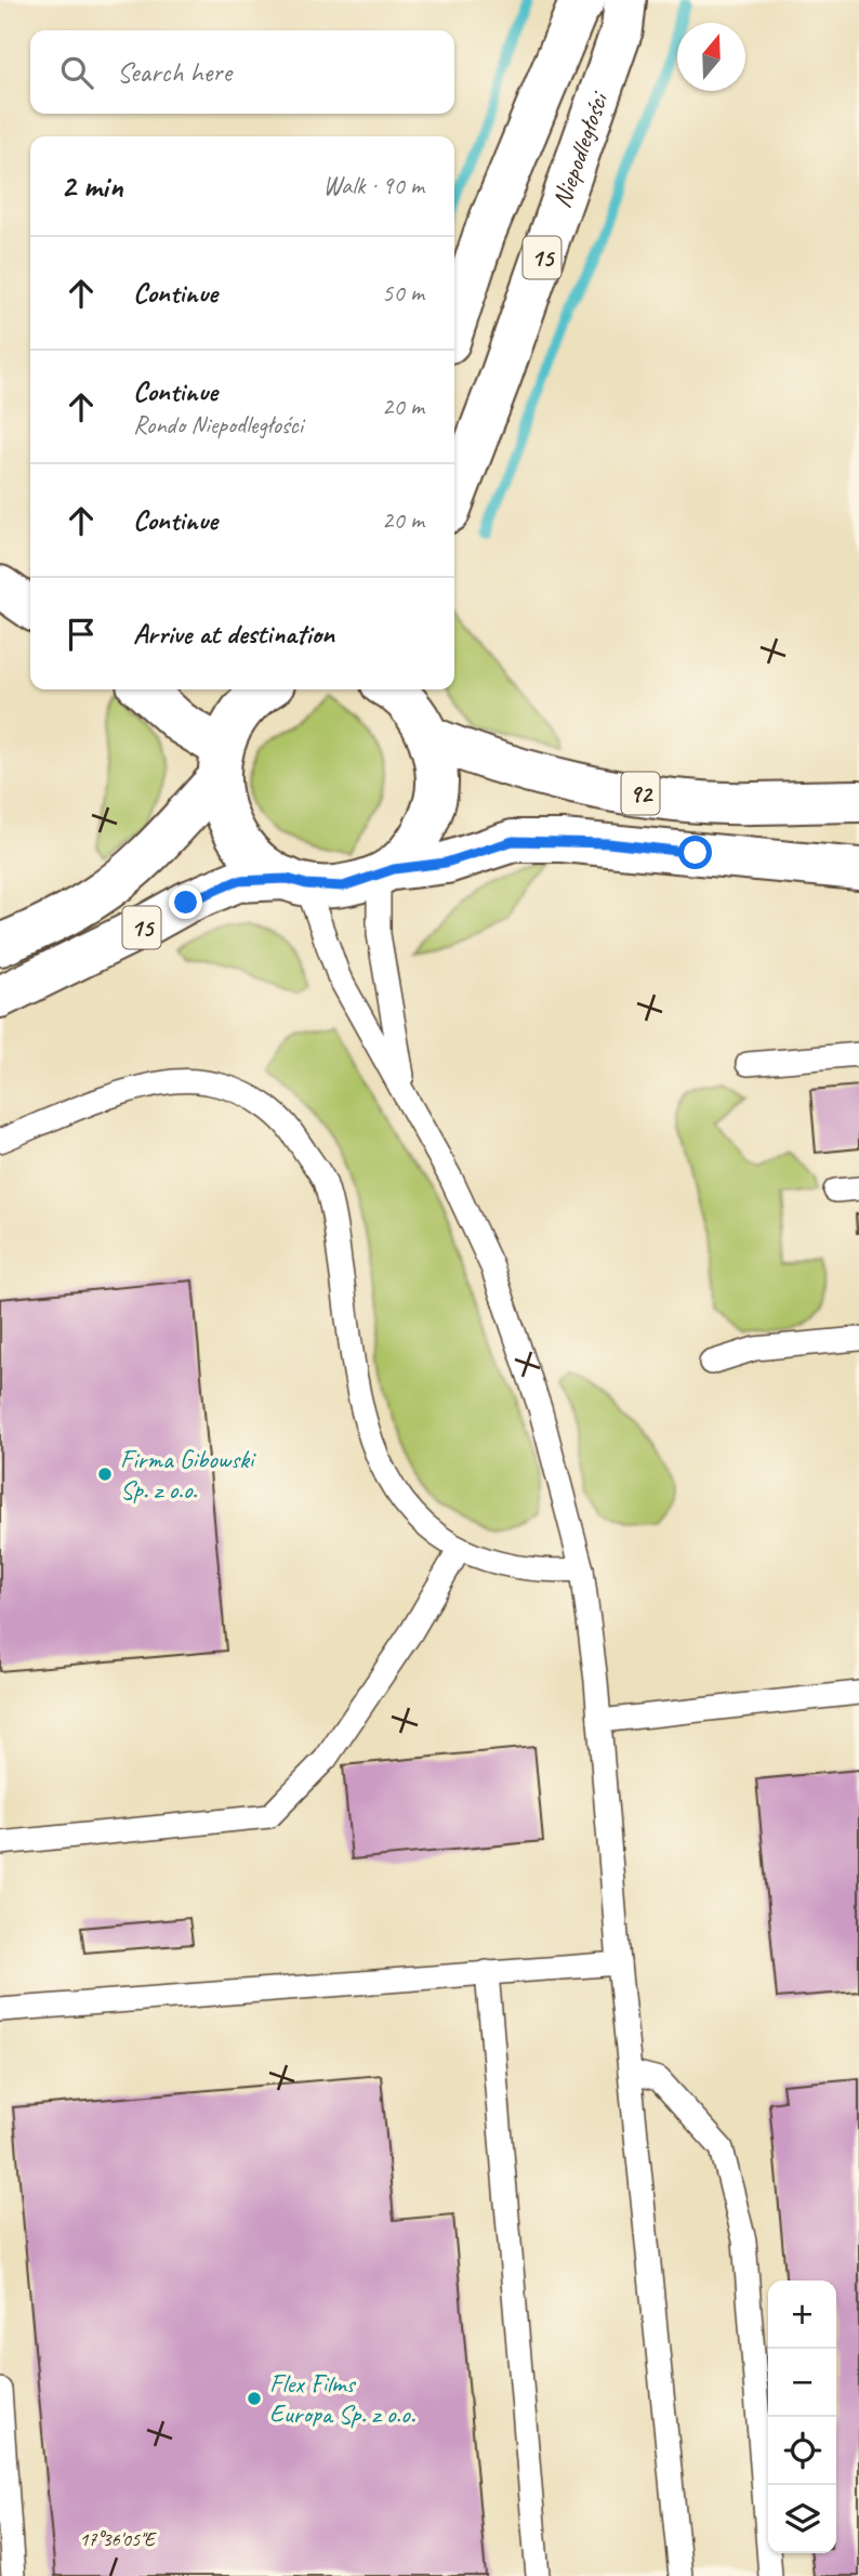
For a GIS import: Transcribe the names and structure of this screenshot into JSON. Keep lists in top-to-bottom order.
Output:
{
  "streets": {
    "main road": ["Niepodległości", "15", "92"]
  },
  "crossings": [
    ["15", "92"]
  ],
  "places": ["Firma Gibowski Sp. z o.o.", "Flex Films Europa Sp. z o.o."],
  "north": "top",
  "page": {
    "search": "Search here",
    "heading": ["2 min", "Walk · 90 m"],
    "list": [
      ["Continue", "50 m"],
      ["Continue", "Rondo Niepodległości", "20 m"],
      ["Continue", "20 m"],
      "Arrive at destination"
    ],
    "map_buttons": ["+", "−"]
  },
  "coordinates": ["17°36'05\"E"]
}
